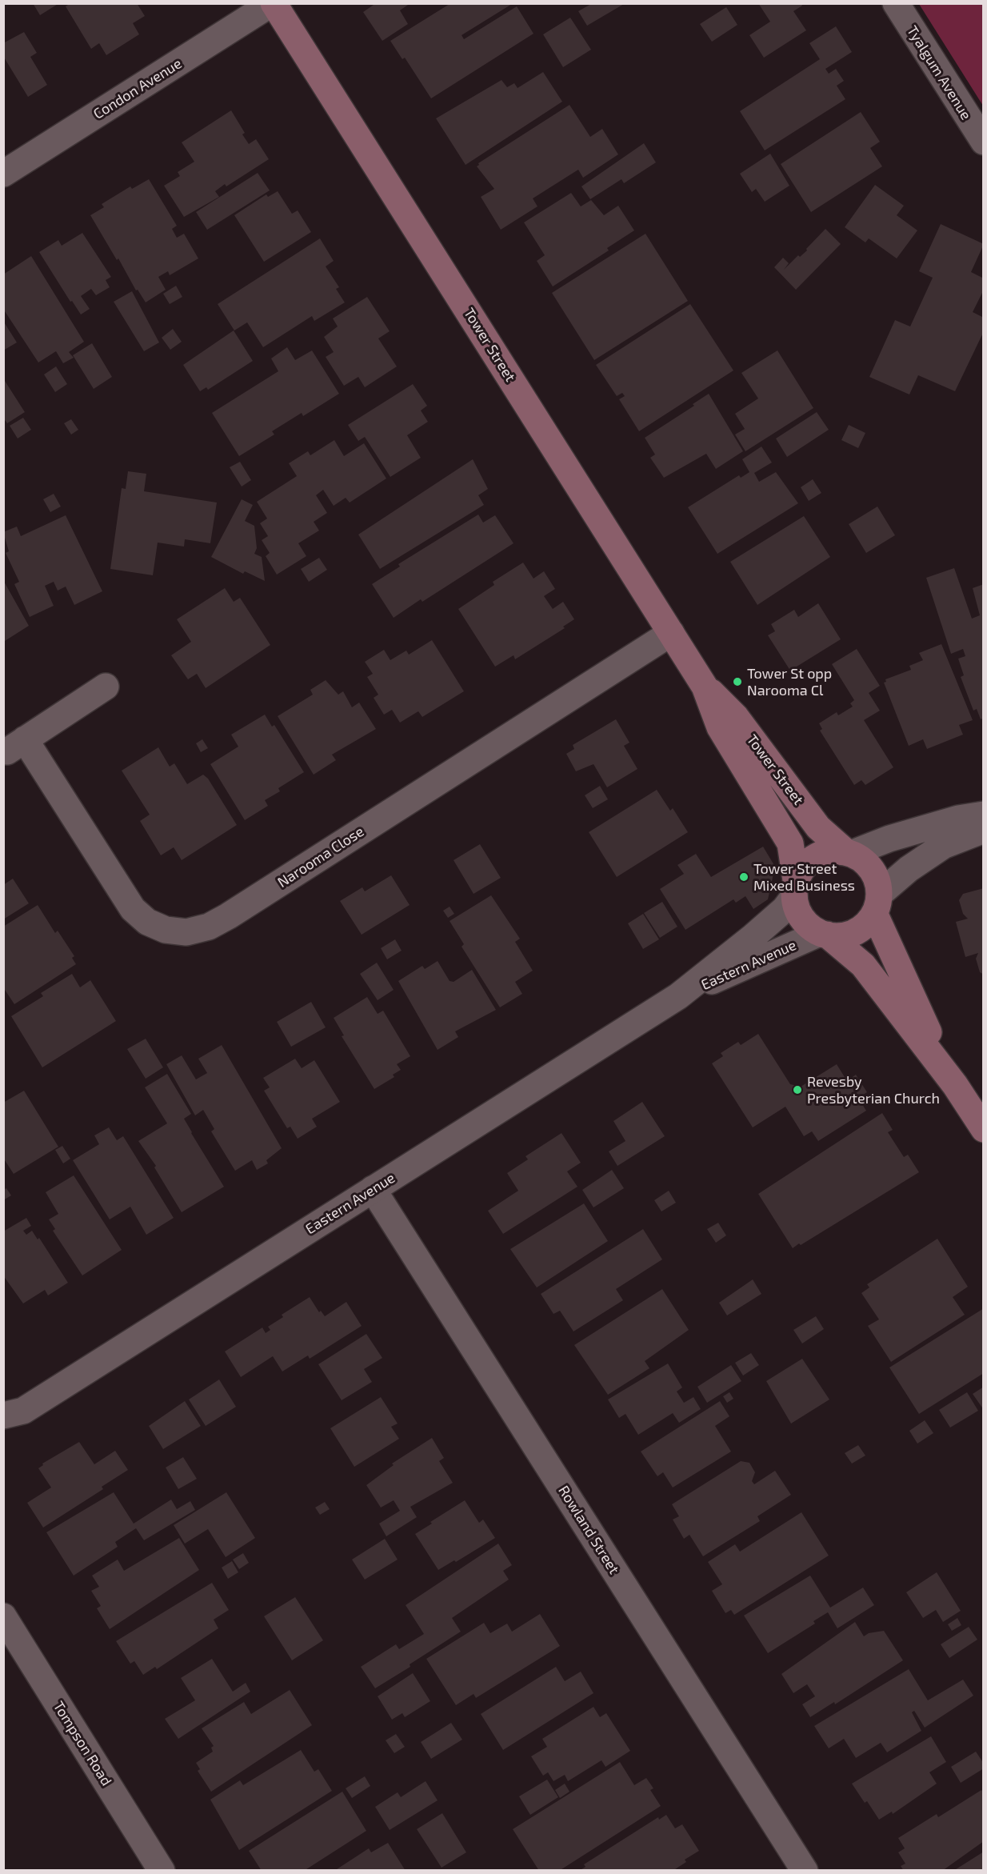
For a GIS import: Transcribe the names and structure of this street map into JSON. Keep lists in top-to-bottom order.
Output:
{
  "streets": {
    "main road": ["Tower Street"],
    "street": [
      "Tyalgum Avenue",
      "Condon Avenue",
      "Narooma Close",
      "Eastern Avenue",
      "Rowland Street",
      "Tompson Road"
    ]
  },
  "crossings": [
    ["Condon Avenue", "Tower Street"],
    ["Tower Street", "Narooma Close"],
    ["Tower Street", "Eastern Avenue"],
    ["Eastern Avenue", "Rowland Street"]
  ],
  "places": ["Tower St opp Narooma Cl", "Tower Street Mixed Business", "Revesby Presbyterian Church"]
}
